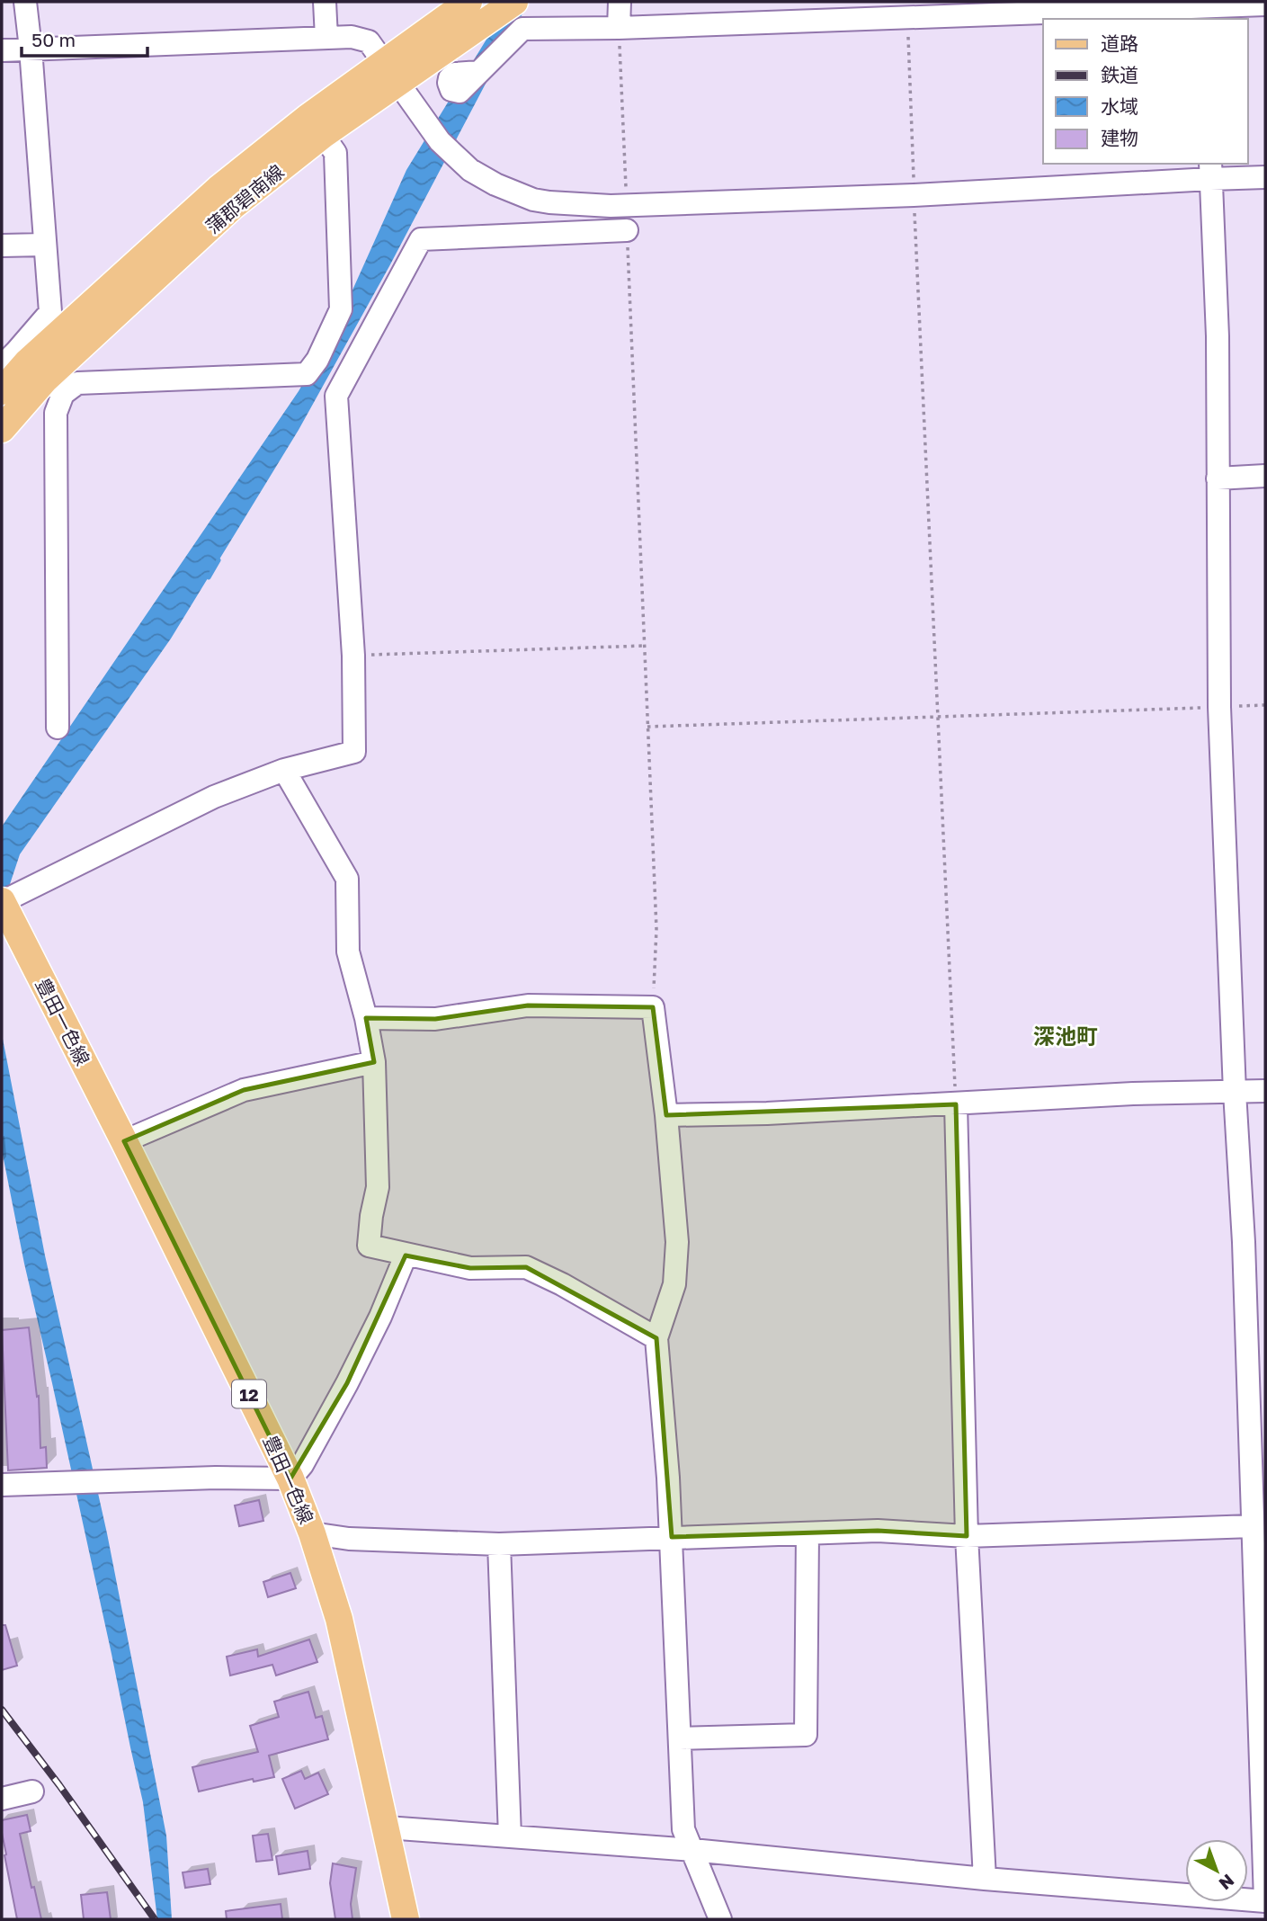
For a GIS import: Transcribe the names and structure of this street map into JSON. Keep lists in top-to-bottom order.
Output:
{
  "streets": {
    "main road": ["蒲郡碧南線", "豊田一色線", "12"]
  },
  "districts": ["深池町"],
  "legend": [
    "道路",
    "鉄道",
    "水域",
    "建物"
  ],
  "scale_bar": "50 m",
  "north": "bottom right"
}
